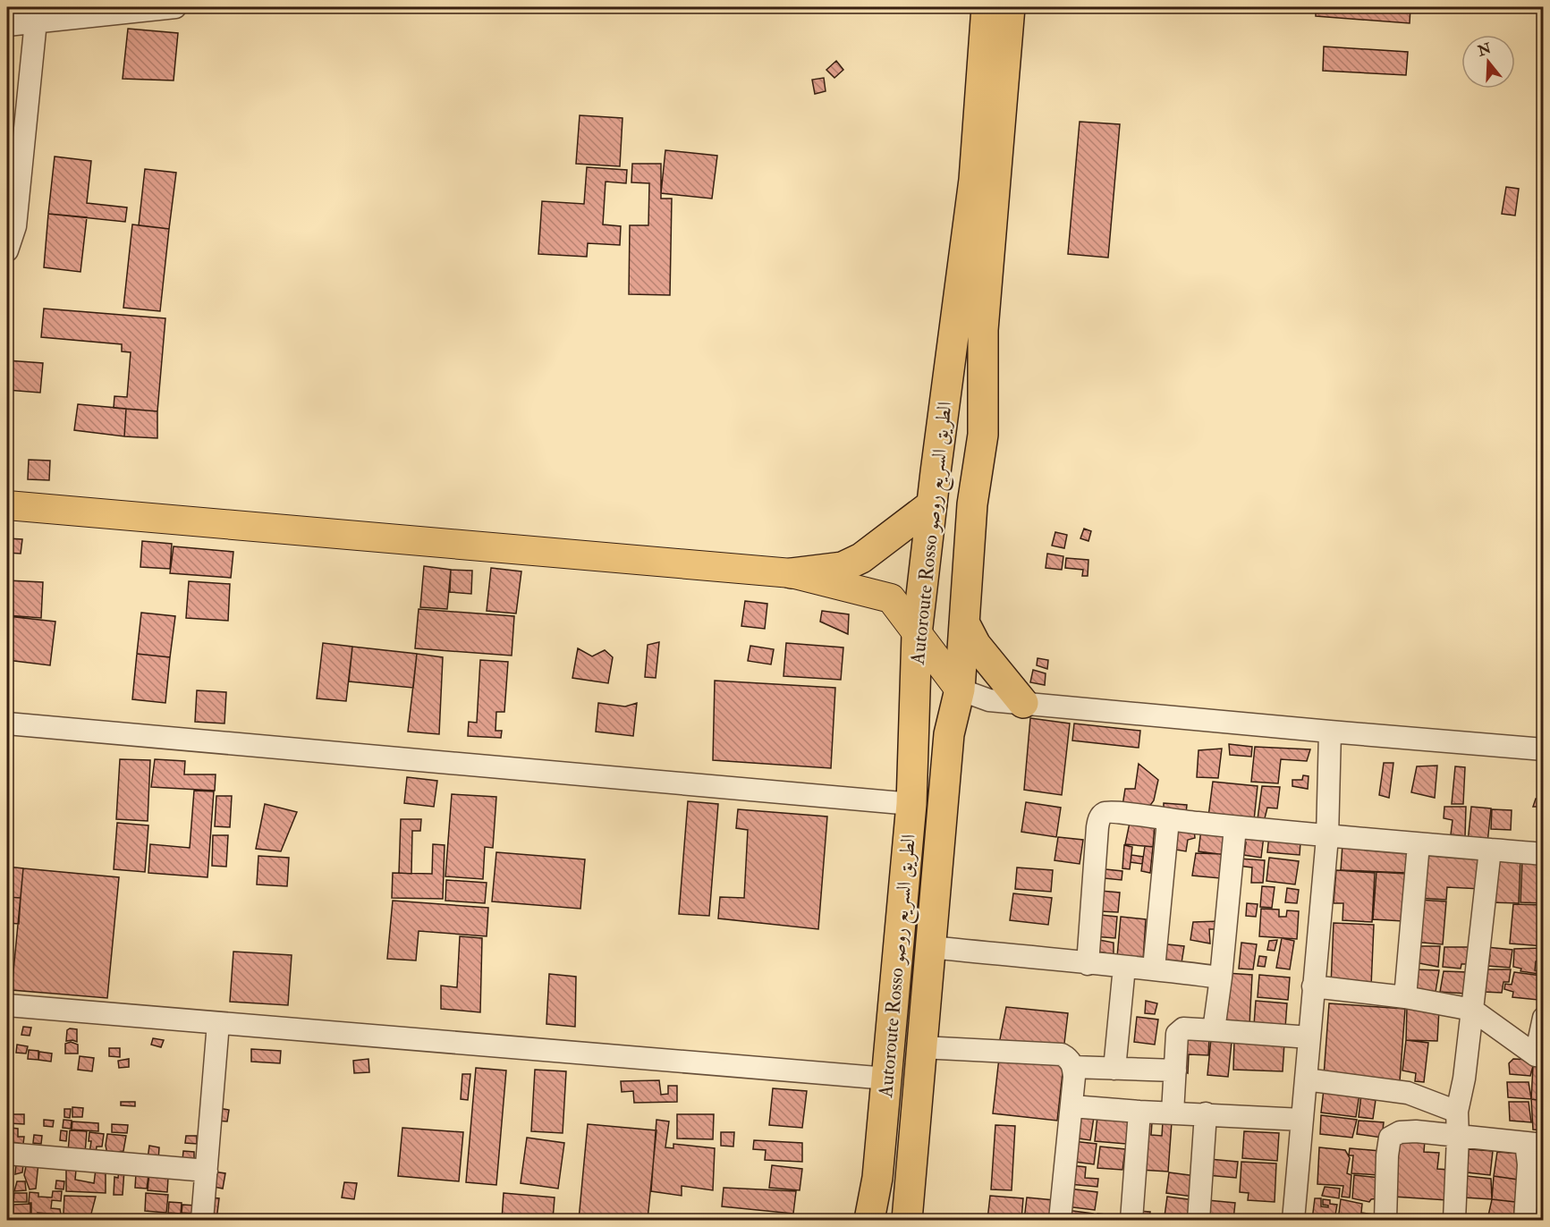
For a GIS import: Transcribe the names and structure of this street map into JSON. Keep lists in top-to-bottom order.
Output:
{
  "streets": {
    "highway": ["Autoroute Rosso الطريق السريع روصو"]
  },
  "north": "top"
}
